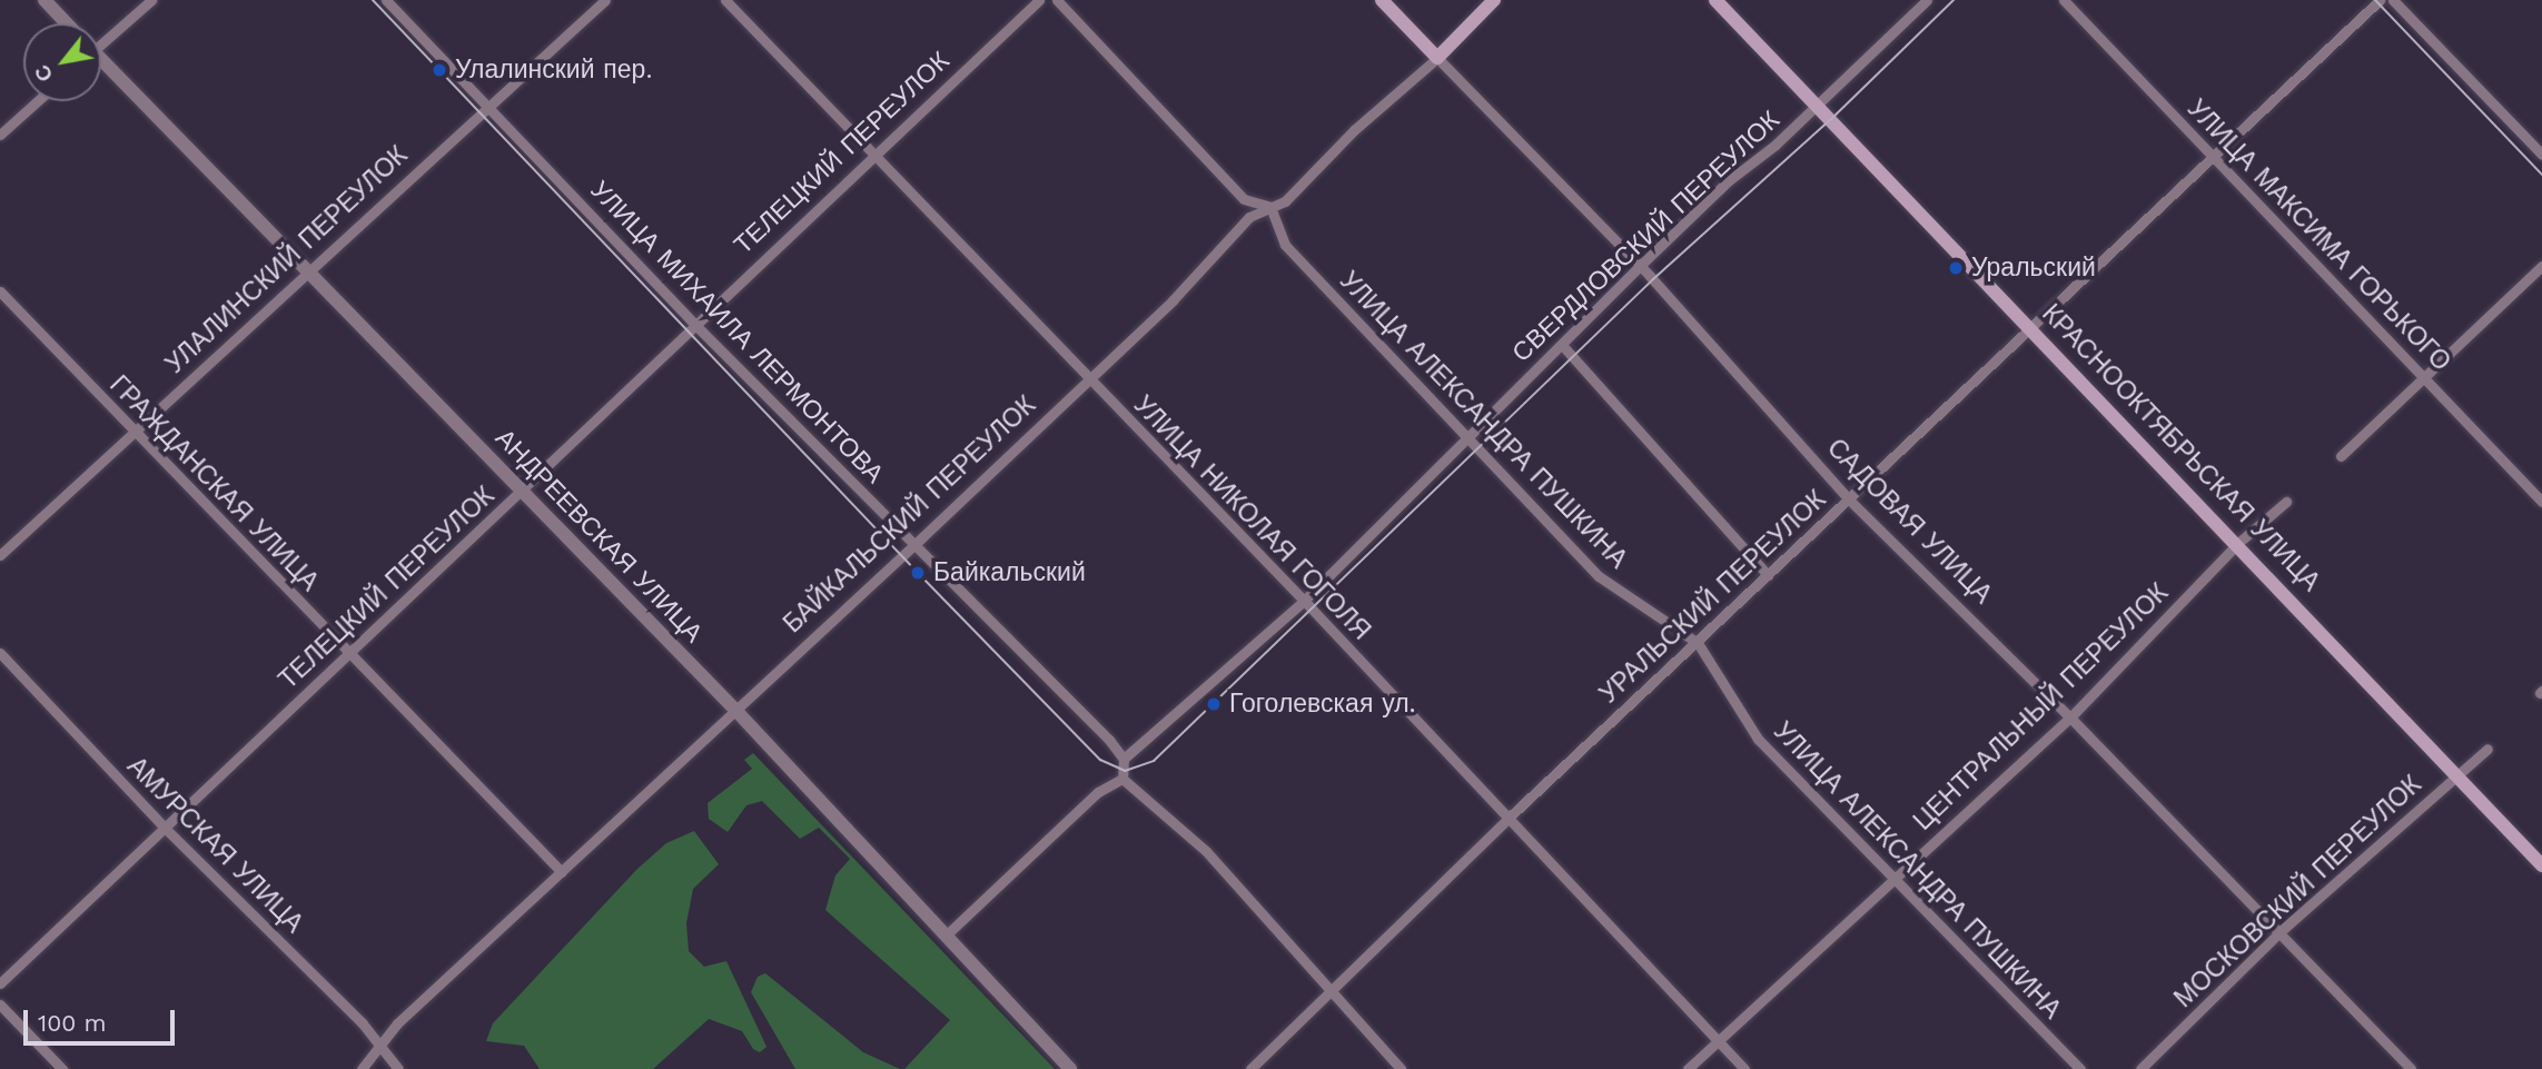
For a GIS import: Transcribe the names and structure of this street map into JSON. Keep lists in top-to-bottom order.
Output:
{
  "streets": {
    "main road": ["КРАСНООКТЯБРЬСКАЯ УЛИЦА", "БАЙКАЛЬСКИЙ ПЕРЕУЛОК", "САДОВАЯ УЛИЦА"],
    "street": [
      "ТЕЛЕЦКИЙ ПЕРЕУЛОК",
      "УЛИЦА МАКСИМА ГОРЬКОГО",
      "СВЕРДЛОВСКИЙ ПЕРЕУЛОК",
      "УЛАЛИНСКИЙ ПЕРЕУЛОК",
      "УЛИЦА МИХАИЛА ЛЕРМОНТОВА",
      "УЛИЦА АЛЕКСАНДРА ПУШКИНА",
      "ГРАЖДАНСКАЯ УЛИЦА",
      "УЛИЦА НИКОЛАЯ ГОГОЛЯ",
      "АНДРЕЕВСКАЯ УЛИЦА",
      "УРАЛЬСКИЙ ПЕРЕУЛОК",
      "ЦЕНТРАЛЬНЫЙ ПЕРЕУЛОК",
      "АМУРСКАЯ УЛИЦА",
      "МОСКОВСКИЙ ПЕРЕУЛОК"
    ]
  },
  "crossings": [
    ["ТЕЛЕЦКИЙ ПЕРЕУЛОК", "УЛИЦА МИХАИЛА ЛЕРМОНТОВА"],
    ["ТЕЛЕЦКИЙ ПЕРЕУЛОК", "ГРАЖДАНСКАЯ УЛИЦА"],
    ["ТЕЛЕЦКИЙ ПЕРЕУЛОК", "УЛИЦА НИКОЛАЯ ГОГОЛЯ"],
    ["ТЕЛЕЦКИЙ ПЕРЕУЛОК", "АНДРЕЕВСКАЯ УЛИЦА"],
    ["ТЕЛЕЦКИЙ ПЕРЕУЛОК", "АМУРСКАЯ УЛИЦА"],
    ["УЛИЦА МАКСИМА ГОРЬКОГО", "УРАЛЬСКИЙ ПЕРЕУЛОК"],
    ["СВЕРДЛОВСКИЙ ПЕРЕУЛОК", "УЛИЦА МИХАИЛА ЛЕРМОНТОВА"],
    ["СВЕРДЛОВСКИЙ ПЕРЕУЛОК", "УЛИЦА АЛЕКСАНДРА ПУШКИНА"],
    ["СВЕРДЛОВСКИЙ ПЕРЕУЛОК", "КРАСНООКТЯБРЬСКАЯ УЛИЦА"],
    ["СВЕРДЛОВСКИЙ ПЕРЕУЛОК", "УЛИЦА НИКОЛАЯ ГОГОЛЯ"],
    ["СВЕРДЛОВСКИЙ ПЕРЕУЛОК", "САДОВАЯ УЛИЦА"],
    ["УЛАЛИНСКИЙ ПЕРЕУЛОК", "УЛИЦА МИХАИЛА ЛЕРМОНТОВА"],
    ["УЛАЛИНСКИЙ ПЕРЕУЛОК", "ГРАЖДАНСКАЯ УЛИЦА"],
    ["УЛАЛИНСКИЙ ПЕРЕУЛОК", "АНДРЕЕВСКАЯ УЛИЦА"],
    ["УЛИЦА МИХАИЛА ЛЕРМОНТОВА", "БАЙКАЛЬСКИЙ ПЕРЕУЛОК"],
    ["УЛИЦА АЛЕКСАНДРА ПУШКИНА", "БАЙКАЛЬСКИЙ ПЕРЕУЛОК"],
    ["УЛИЦА АЛЕКСАНДРА ПУШКИНА", "УРАЛЬСКИЙ ПЕРЕУЛОК"],
    ["УЛИЦА АЛЕКСАНДРА ПУШКИНА", "ЦЕНТРАЛЬНЫЙ ПЕРЕУЛОК"],
    ["КРАСНООКТЯБРЬСКАЯ УЛИЦА", "УРАЛЬСКИЙ ПЕРЕУЛОК"],
    ["КРАСНООКТЯБРЬСКАЯ УЛИЦА", "ЦЕНТРАЛЬНЫЙ ПЕРЕУЛОК"],
    ["КРАСНООКТЯБРЬСКАЯ УЛИЦА", "МОСКОВСКИЙ ПЕРЕУЛОК"],
    ["ГРАЖДАНСКАЯ УЛИЦА", "БАЙКАЛЬСКИЙ ПЕРЕУЛОК"],
    ["БАЙКАЛЬСКИЙ ПЕРЕУЛОК", "УЛИЦА НИКОЛАЯ ГОГОЛЯ"],
    ["БАЙКАЛЬСКИЙ ПЕРЕУЛОК", "САДОВАЯ УЛИЦА"],
    ["БАЙКАЛЬСКИЙ ПЕРЕУЛОК", "АНДРЕЕВСКАЯ УЛИЦА"],
    ["БАЙКАЛЬСКИЙ ПЕРЕУЛОК", "АМУРСКАЯ УЛИЦА"],
    ["УЛИЦА НИКОЛАЯ ГОГОЛЯ", "УРАЛЬСКИЙ ПЕРЕУЛОК"],
    ["УЛИЦА НИКОЛАЯ ГОГОЛЯ", "ЦЕНТРАЛЬНЫЙ ПЕРЕУЛОК"],
    ["САДОВАЯ УЛИЦА", "УРАЛЬСКИЙ ПЕРЕУЛОК"],
    ["САДОВАЯ УЛИЦА", "ЦЕНТРАЛЬНЫЙ ПЕРЕУЛОК"],
    ["САДОВАЯ УЛИЦА", "МОСКОВСКИЙ ПЕРЕУЛОК"]
  ],
  "places": [
    "Улалинский пер.",
    "Уральский",
    "Байкальский",
    "Гоголевская ул."
  ],
  "scale_bar": "100 m",
  "north": "bottom left"
}
